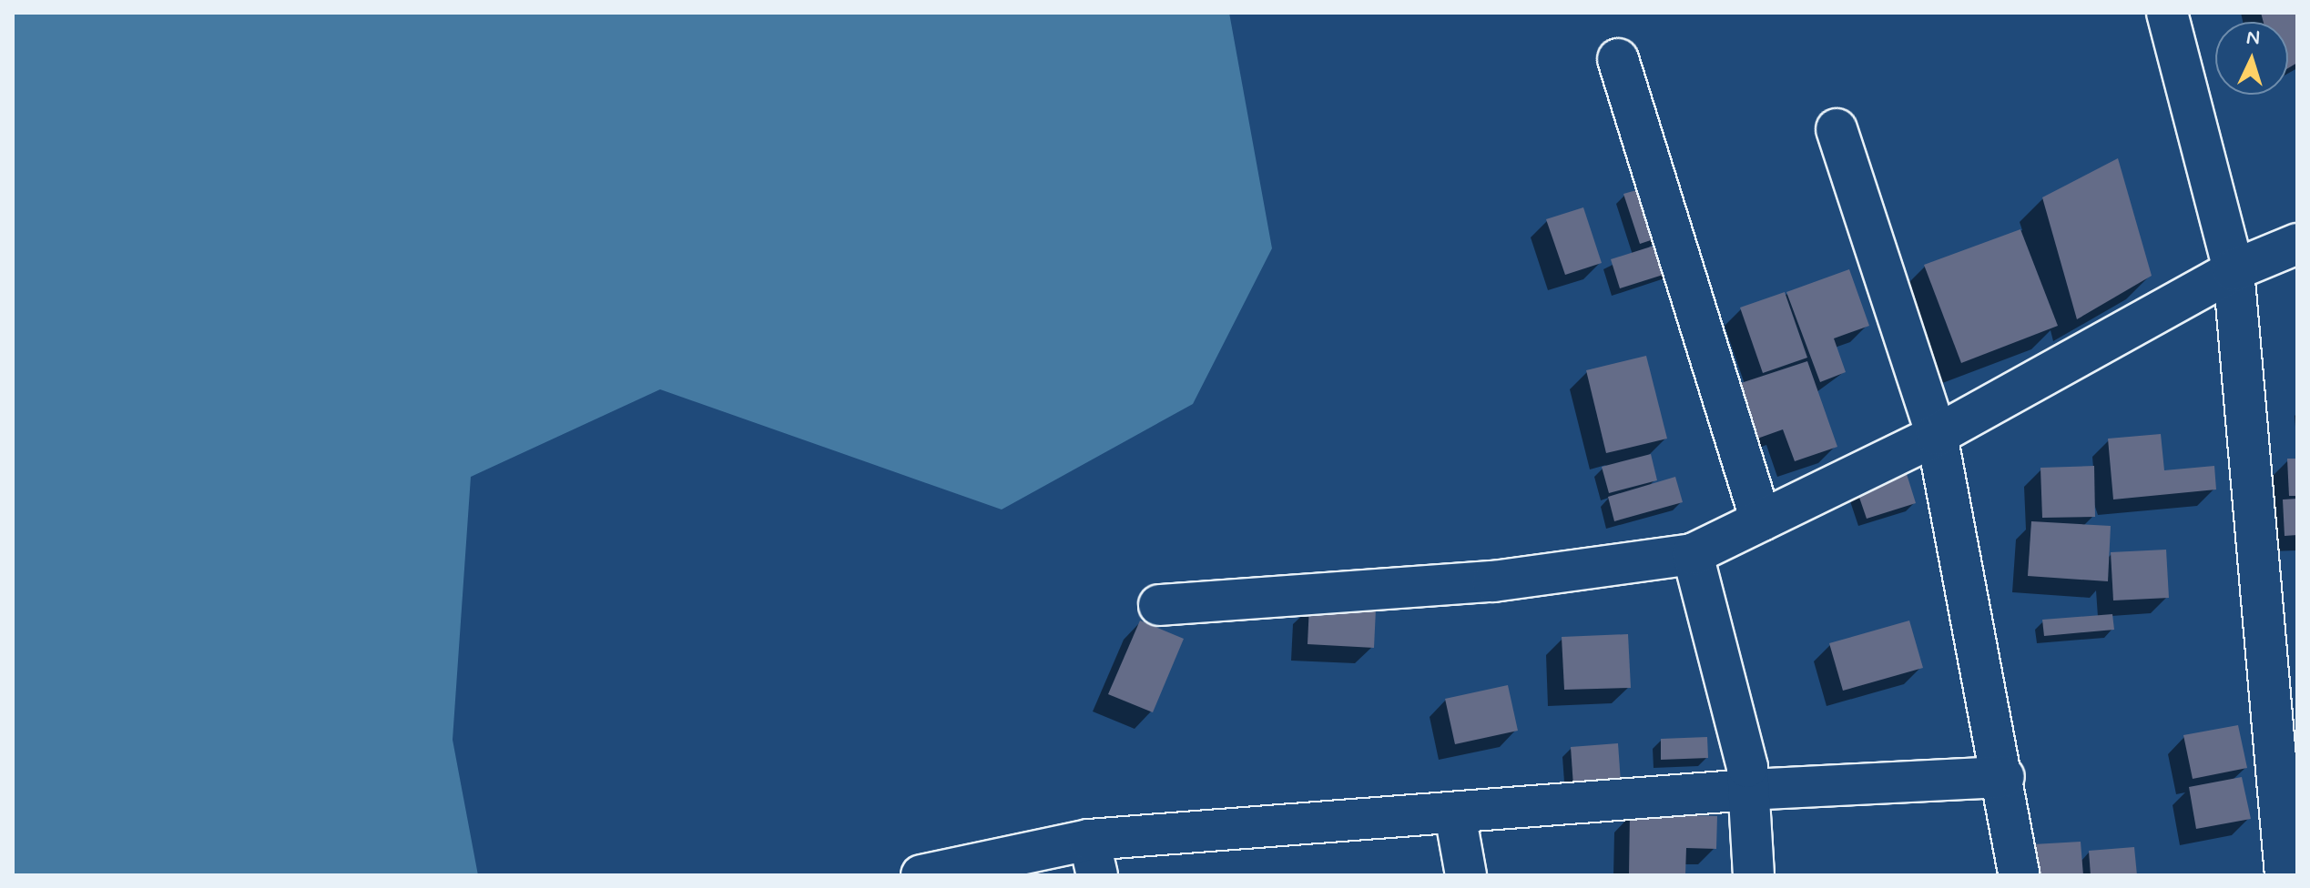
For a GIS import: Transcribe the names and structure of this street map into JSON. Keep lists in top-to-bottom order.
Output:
{
  "north": "top"
}
